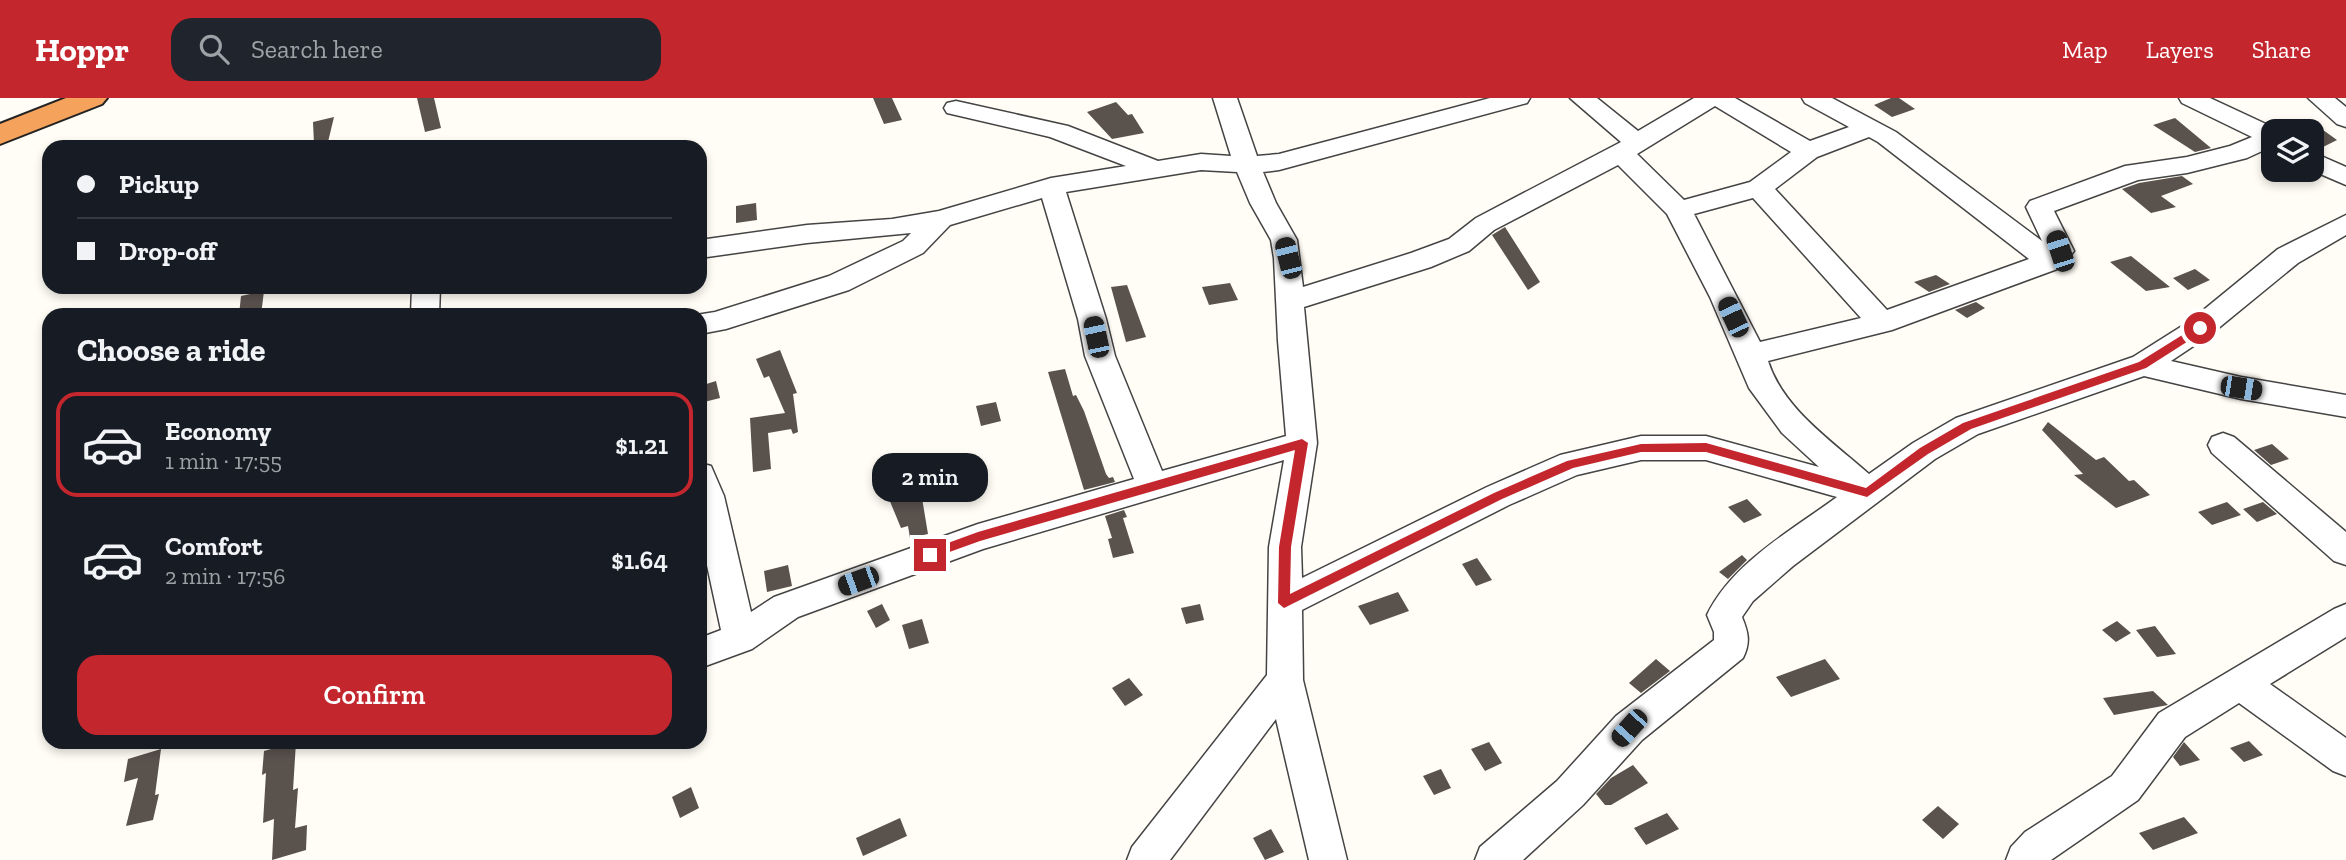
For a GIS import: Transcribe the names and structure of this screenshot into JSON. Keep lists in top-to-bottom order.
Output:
{
  "page": {
    "header": "Hoppr",
    "search": "Search here",
    "nav": ["Map", "Layers", "Share"],
    "banner": ["Pickup", "Drop-off"],
    "heading": "Choose a ride",
    "list": [
      {
        "name": "Economy",
        "note": "1 min · 17:55",
        "value": "$1.21"
      },
      {
        "name": "Comfort",
        "note": "2 min · 17:56",
        "value": "$1.64"
      }
    ],
    "bubble": "2 min",
    "buttons": "Confirm"
  }
}
